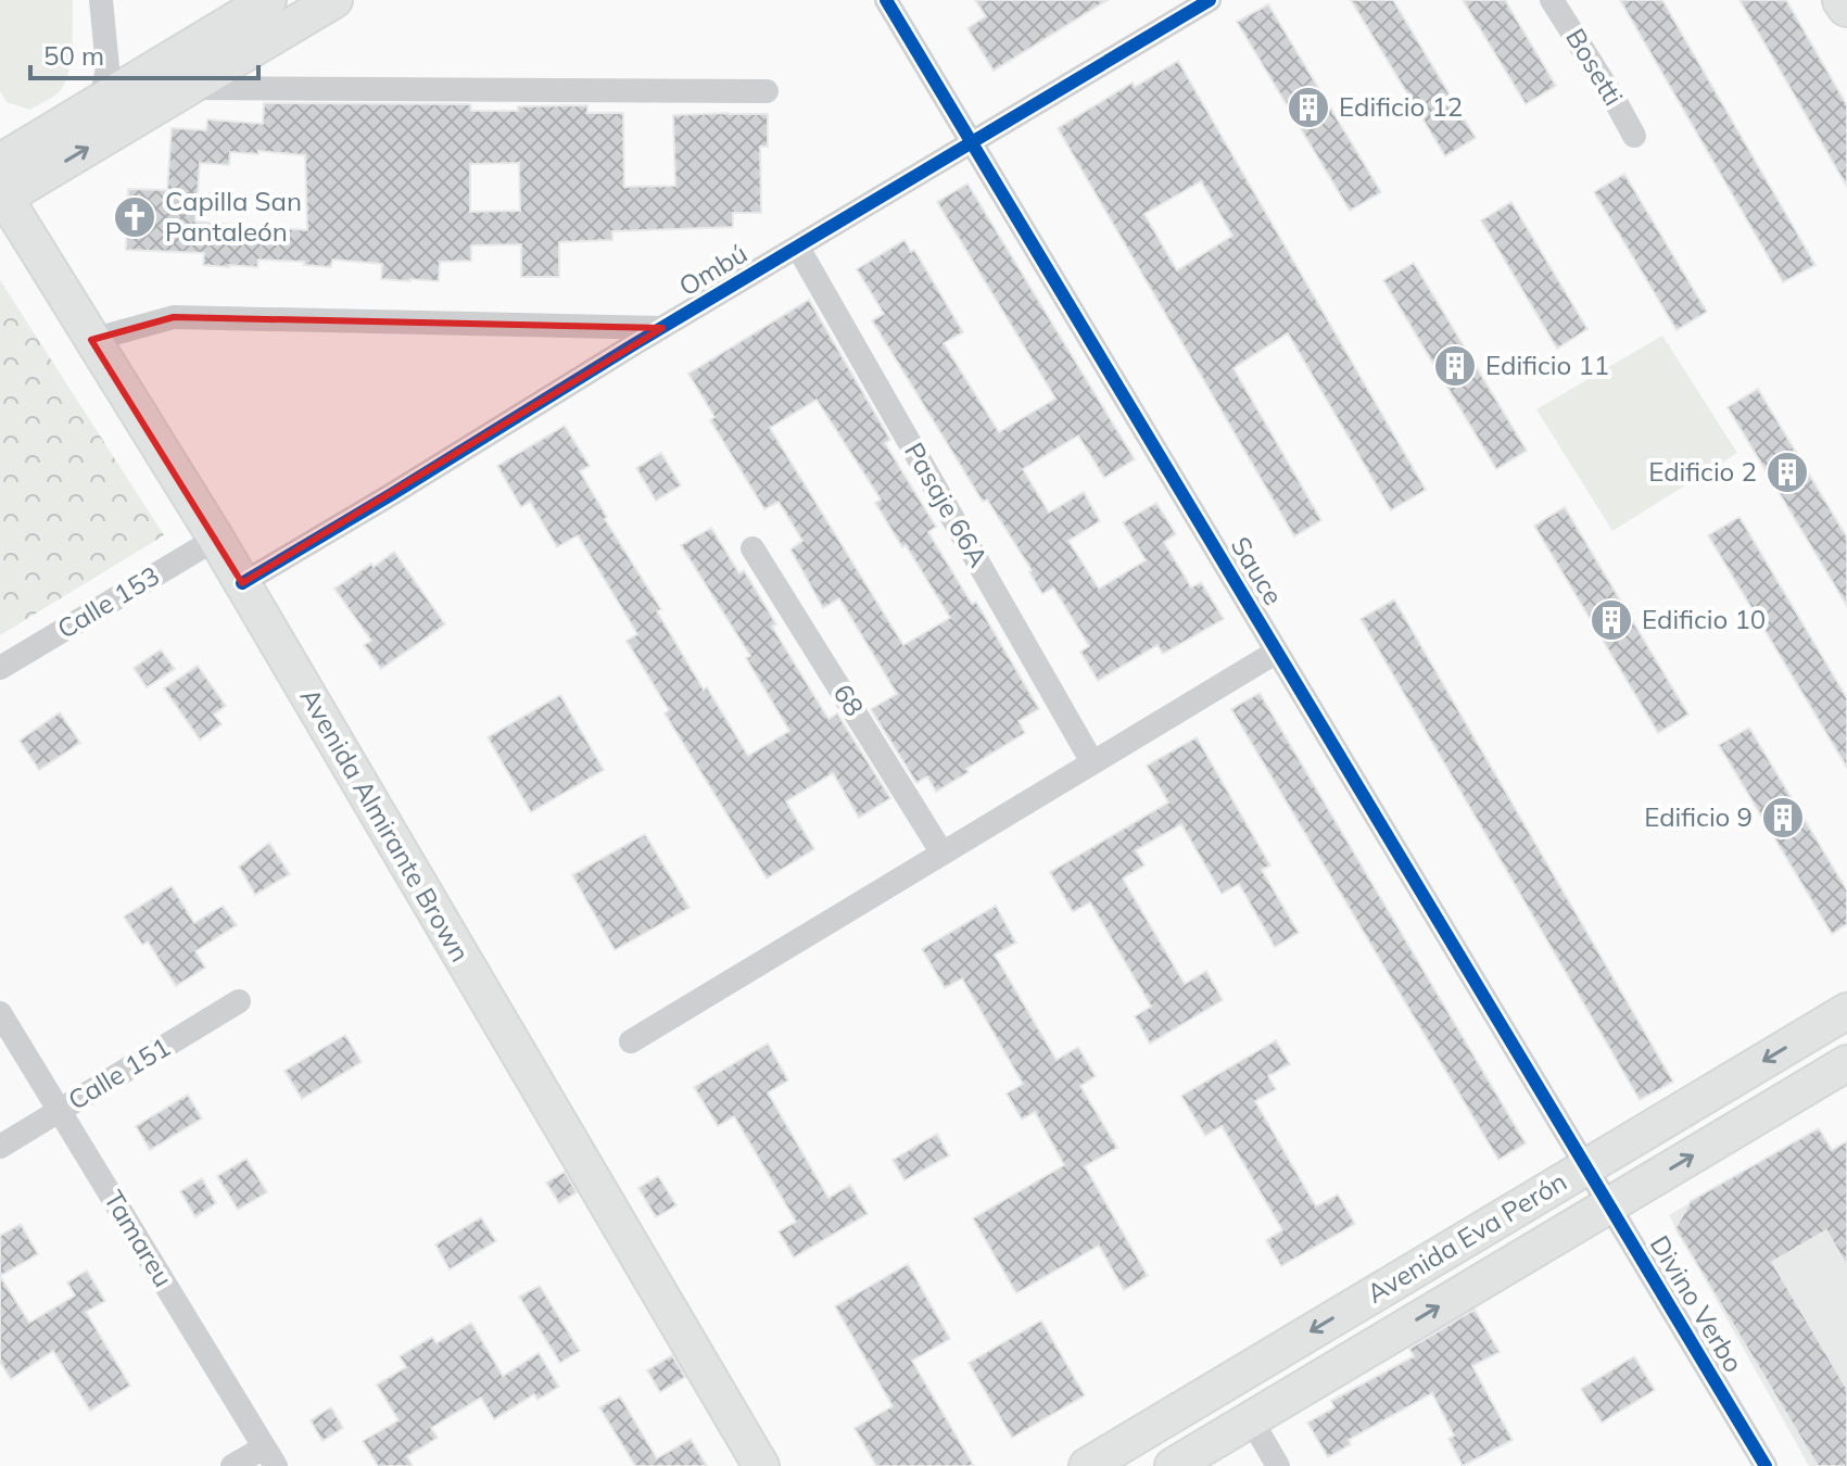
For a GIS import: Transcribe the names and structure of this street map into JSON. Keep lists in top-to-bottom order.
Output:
{
  "streets": {
    "street": [
      "Bosetti",
      "Ombú",
      "Pasaje 66A",
      "Sauce",
      "Calle 153",
      "68",
      "Avenida Almirante Brown",
      "Calle 151",
      "Avenida Eva Perón",
      "Tamareu",
      "Divino Verbo"
    ]
  },
  "crossings": [
    ["Ombú", "Pasaje 66A"],
    ["Ombú", "Sauce"],
    ["Ombú", "Avenida Almirante Brown"],
    ["Sauce", "Avenida Eva Perón"],
    ["Sauce", "Divino Verbo"],
    ["Calle 153", "Avenida Almirante Brown"],
    ["Calle 151", "Tamareu"],
    ["Avenida Eva Perón", "Divino Verbo"]
  ],
  "places": {
    "building": [
      "Edificio 12",
      "Edificio 11",
      "Edificio 2",
      "Edificio 10",
      "Edificio 9"
    ],
    "church": ["Capilla San Pantaleón"]
  },
  "scale_bar": "50 m"
}
